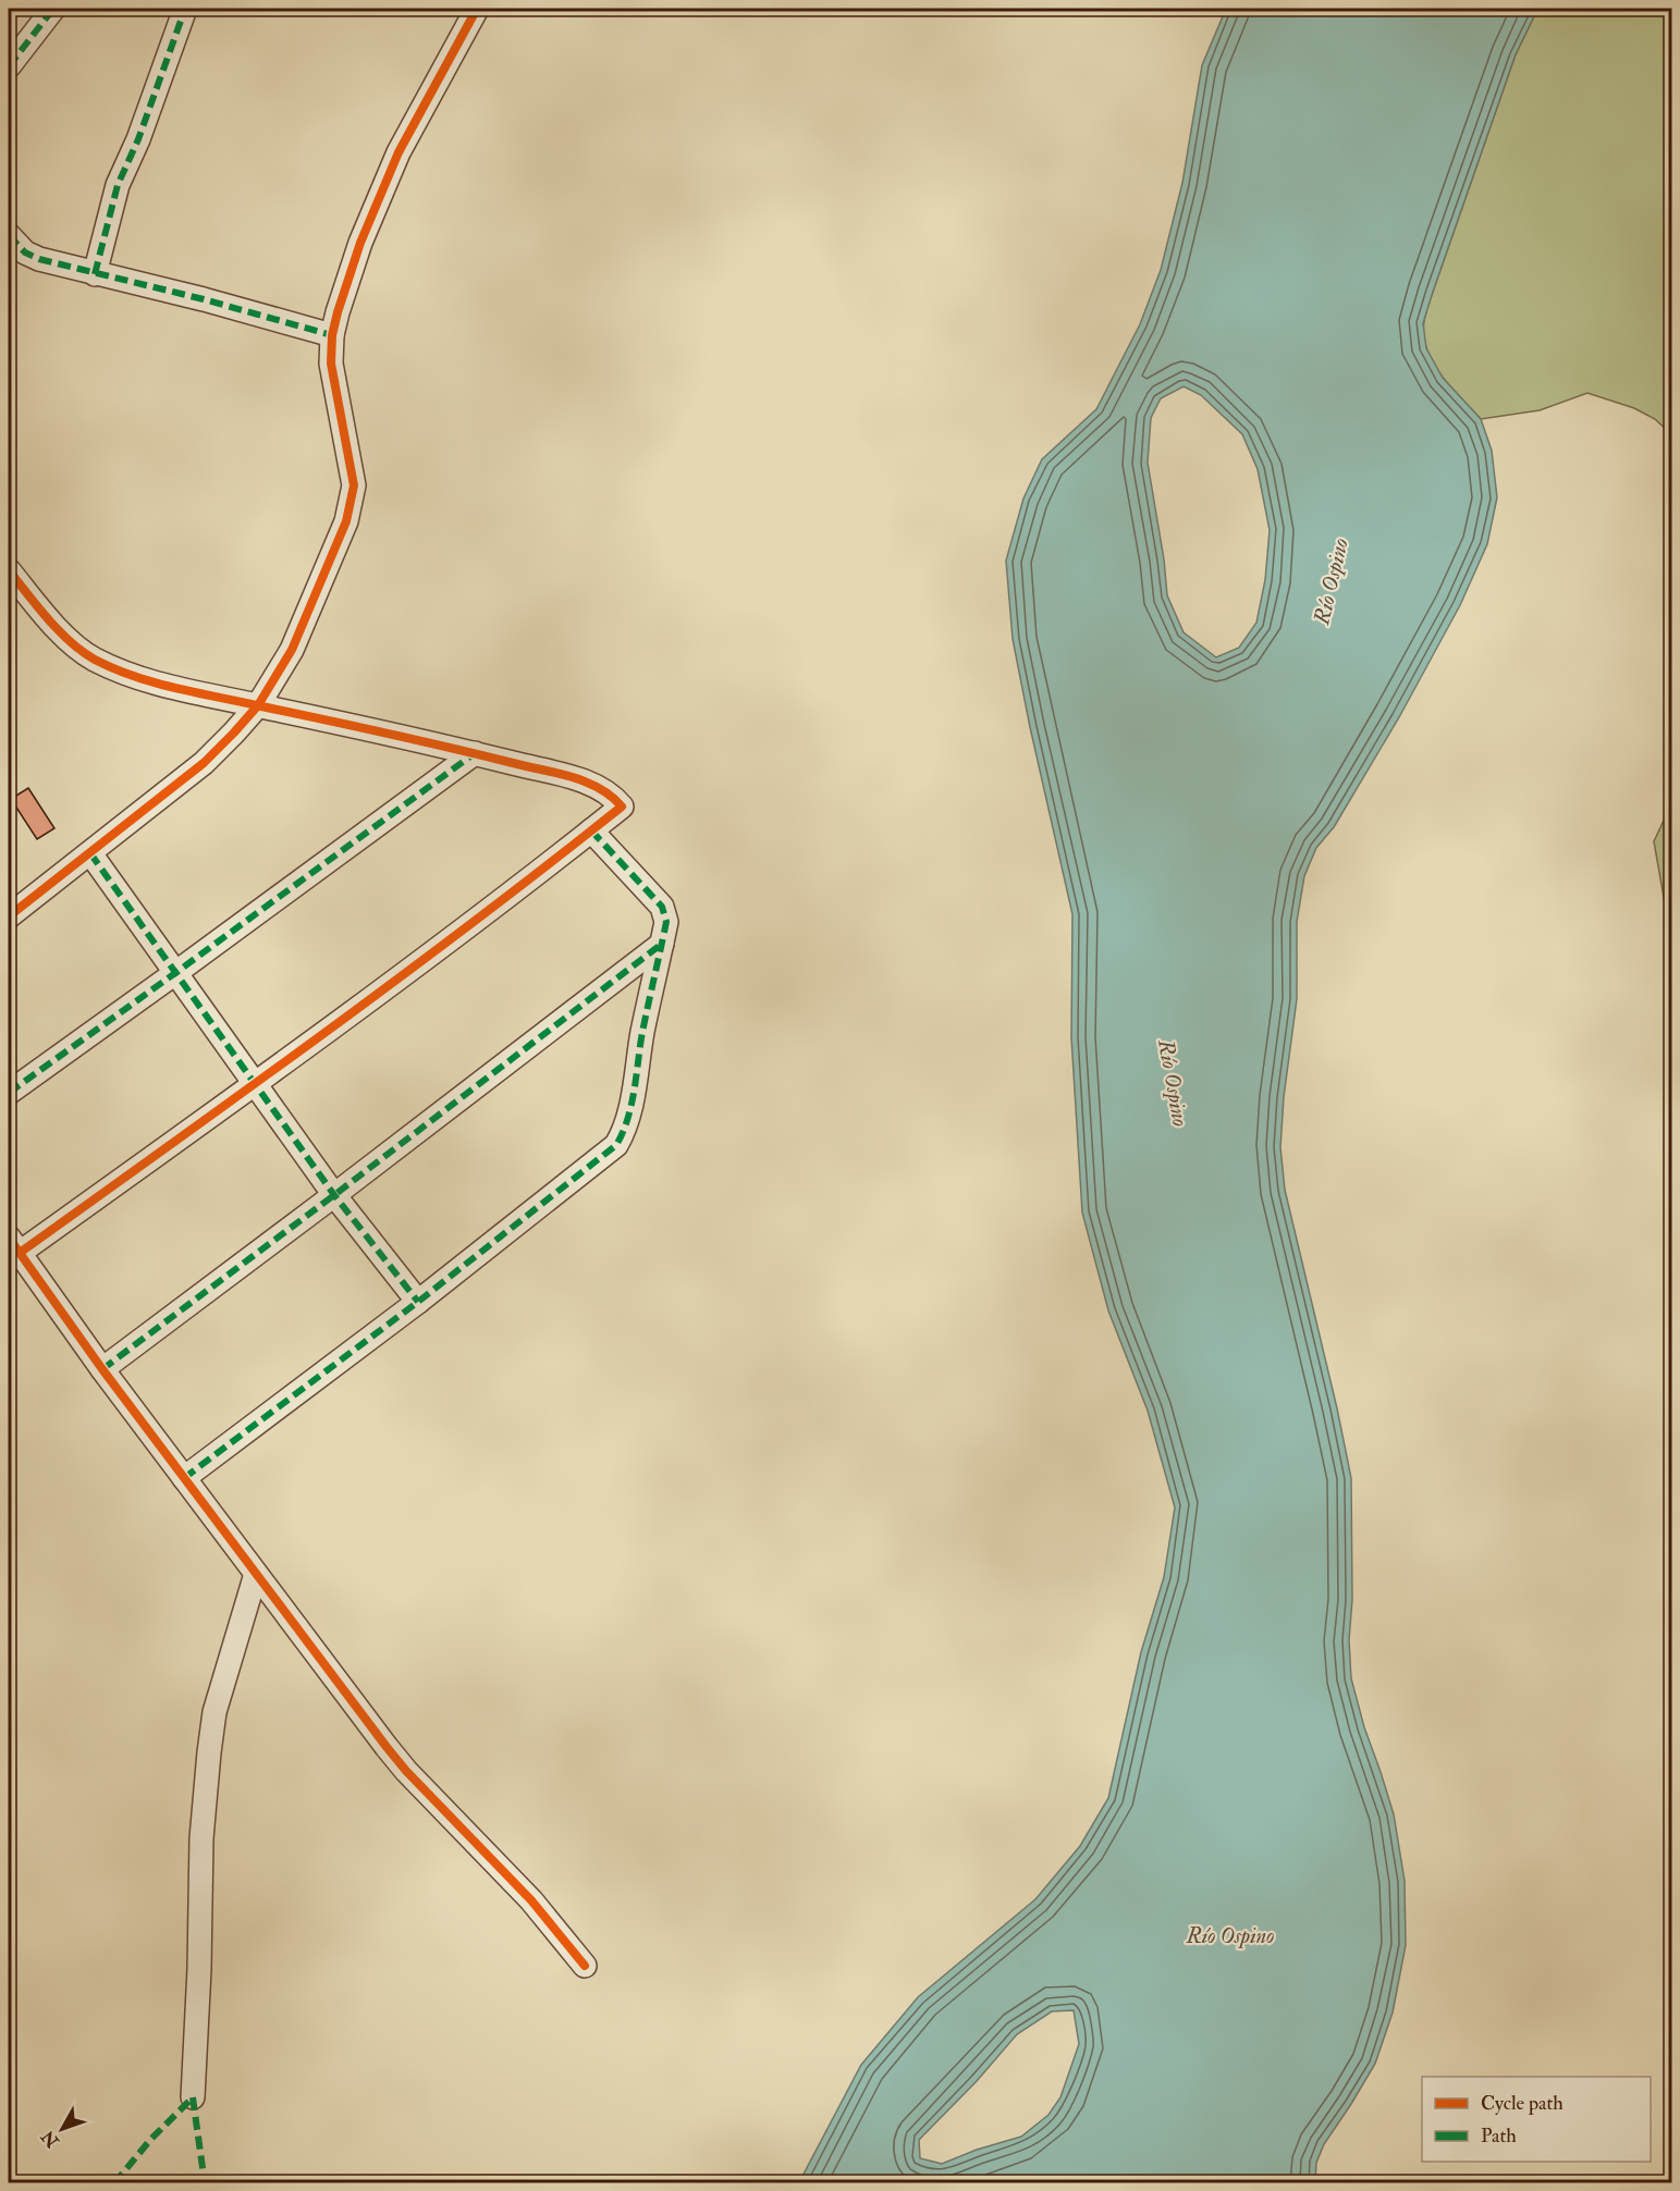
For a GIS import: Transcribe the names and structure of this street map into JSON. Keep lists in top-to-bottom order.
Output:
{
  "water": ["Río Ospino"],
  "legend": ["Cycle path", "Path"],
  "north": "bottom left"
}
